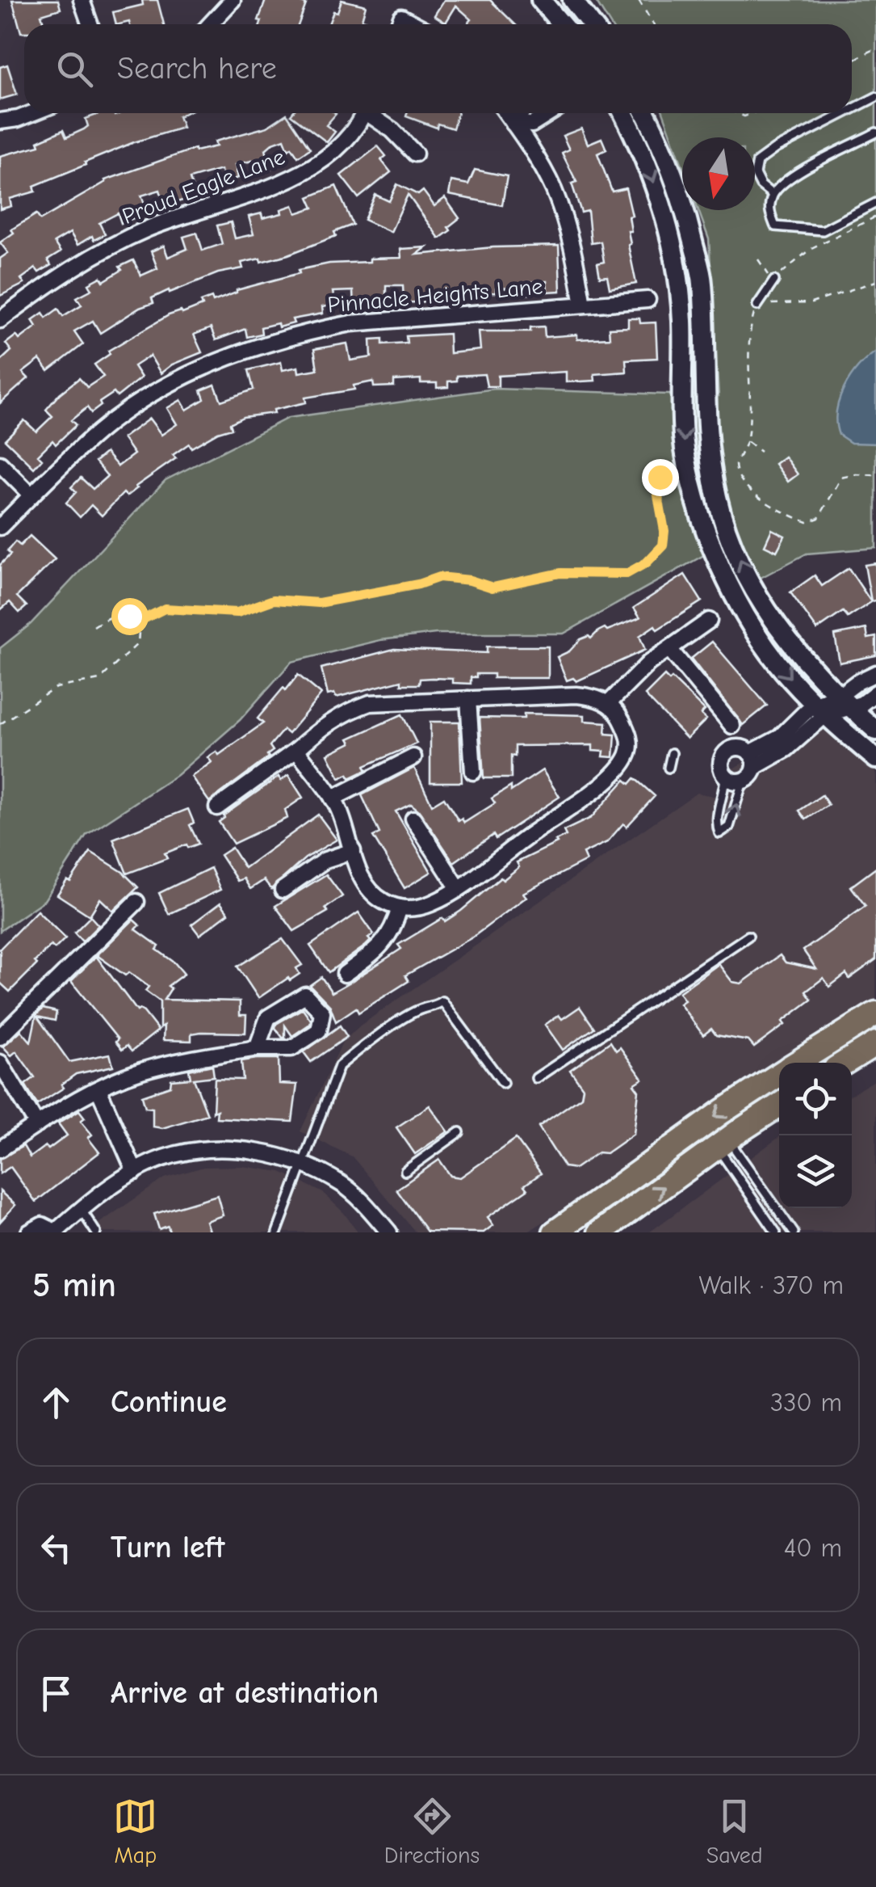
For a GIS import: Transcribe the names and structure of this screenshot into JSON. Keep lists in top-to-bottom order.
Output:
{
  "streets": {
    "street": ["Proud Eagle Lane", "Pinnacle Heights Lane"]
  },
  "north": "bottom",
  "page": {
    "search": "Search here",
    "heading": ["5 min", "Walk · 370 m"],
    "list": [
      ["Continue", "330 m"],
      ["Turn left", "40 m"],
      "Arrive at destination"
    ],
    "nav": ["Map", "Directions", "Saved"]
  }
}
